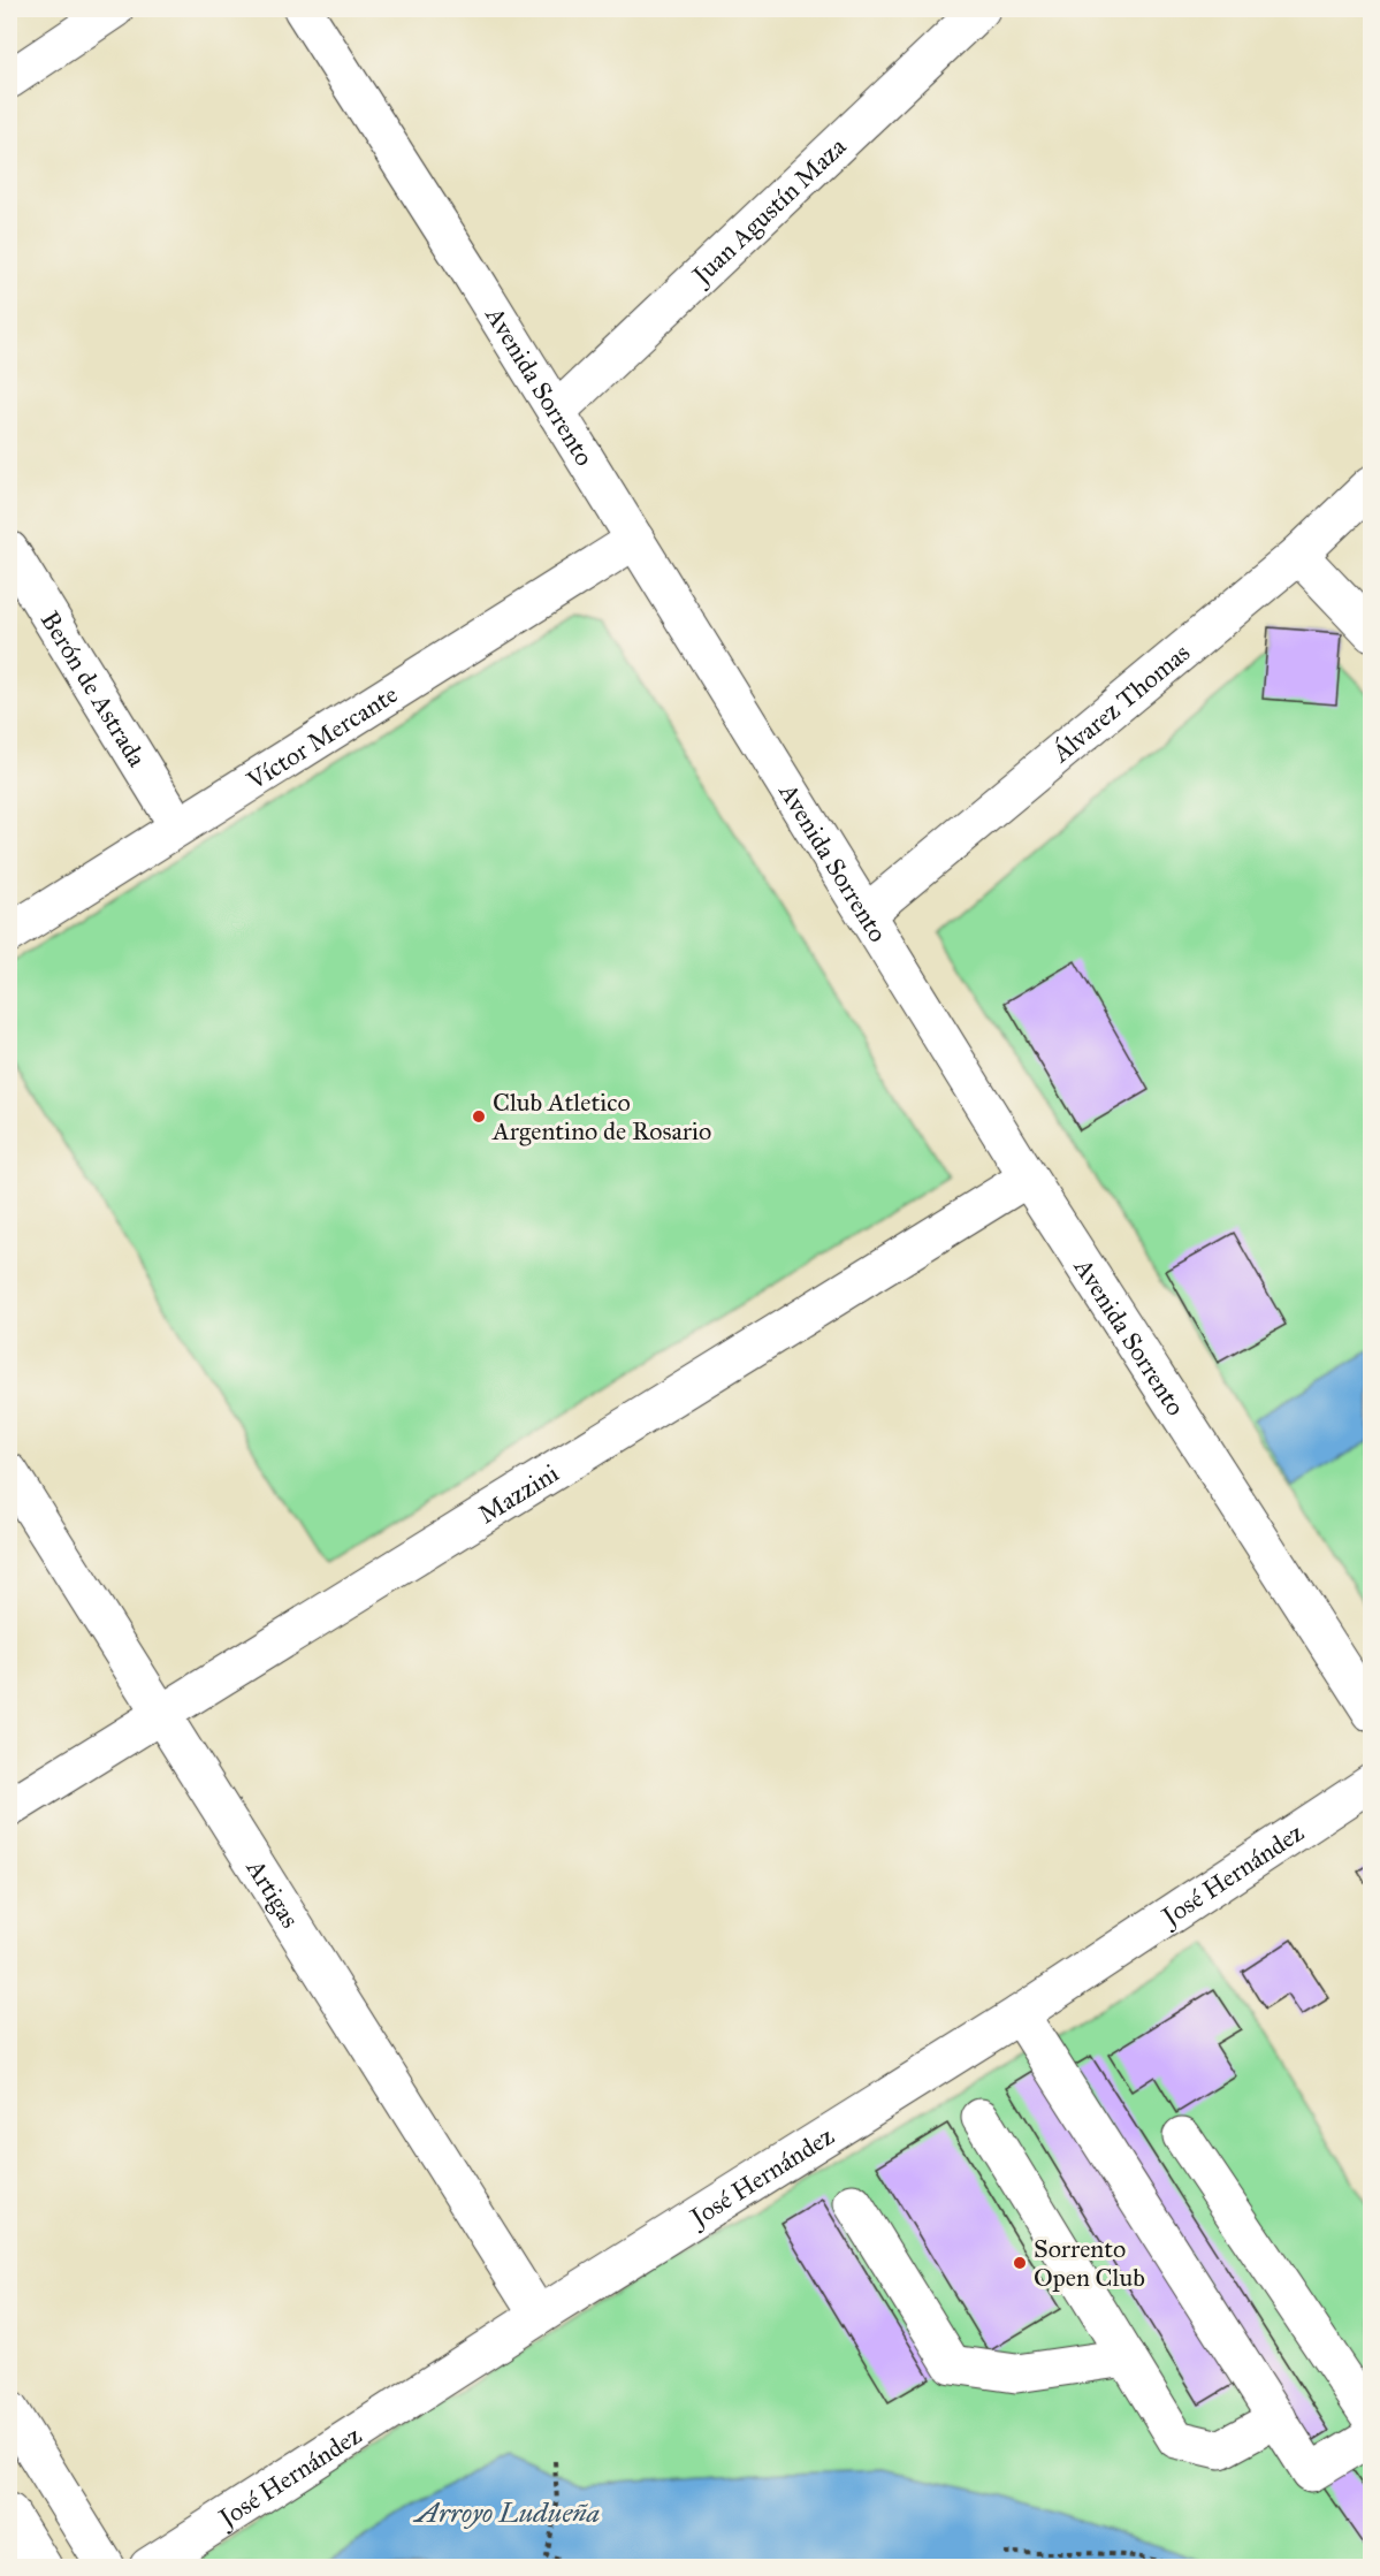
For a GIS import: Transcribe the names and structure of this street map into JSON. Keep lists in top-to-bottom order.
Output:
{
  "streets": {
    "street": [
      "Juan Agustín Maza",
      "Avenida Sorrento",
      "Berón de Astrada",
      "Álvarez Thomas",
      "Víctor Mercante",
      "Mazzini",
      "José Hernández",
      "Artigas"
    ]
  },
  "crossings": [
    ["Juan Agustín Maza", "Avenida Sorrento"],
    ["Avenida Sorrento", "Álvarez Thomas"],
    ["Avenida Sorrento", "Víctor Mercante"],
    ["Avenida Sorrento", "Mazzini"],
    ["Berón de Astrada", "Víctor Mercante"],
    ["Mazzini", "Artigas"],
    ["José Hernández", "Artigas"]
  ],
  "water": ["Arroyo Ludueña"],
  "places": ["Club Atletico Argentino de Rosario", "Sorrento Open Club"]
}
